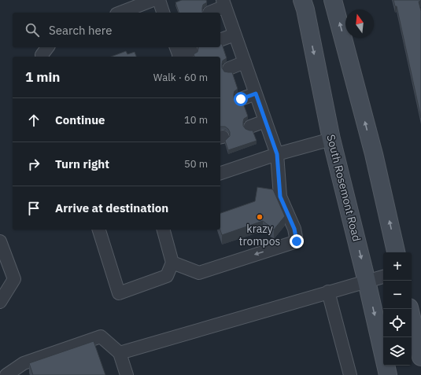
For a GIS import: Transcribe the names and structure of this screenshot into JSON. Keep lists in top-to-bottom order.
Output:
{
  "streets": {
    "main road": ["South Rosemont Road"]
  },
  "places": ["krazy trompos"],
  "north": "top",
  "page": {
    "search": "Search here",
    "heading": ["1 min", "Walk · 60 m"],
    "list": [
      ["Continue", "10 m"],
      ["Turn right", "50 m"],
      "Arrive at destination"
    ],
    "map_buttons": ["+", "−"]
  }
}
